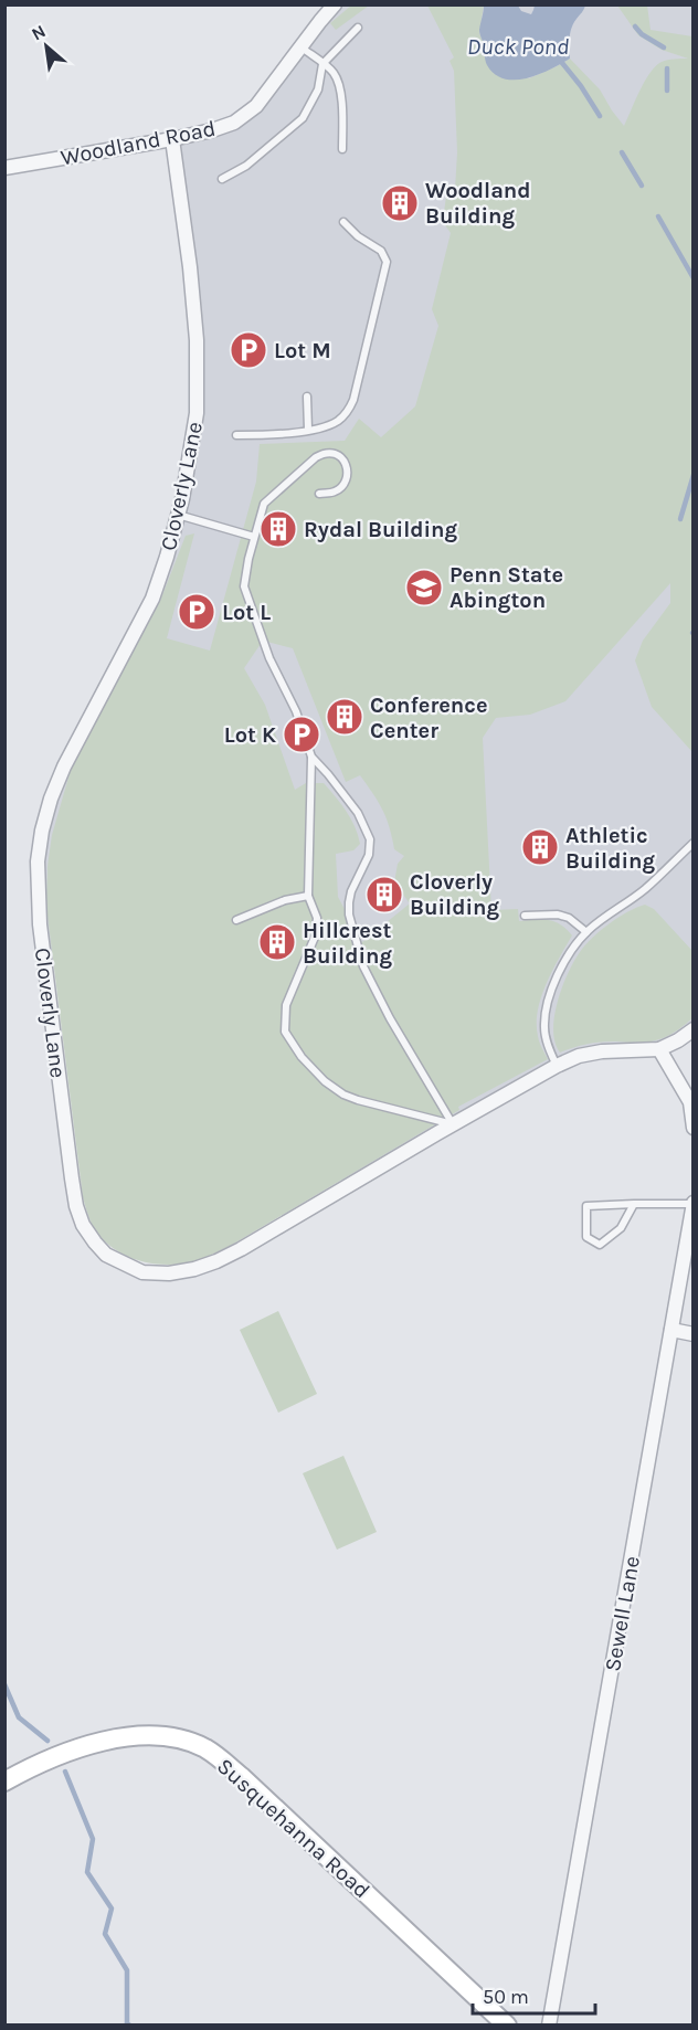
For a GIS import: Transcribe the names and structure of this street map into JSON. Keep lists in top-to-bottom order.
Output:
{
  "streets": {
    "main road": ["Susquehanna Road"],
    "street": ["Woodland Road", "Cloverly Lane", "Sewell Lane"]
  },
  "crossings": [
    ["Woodland Road", "Cloverly Lane"]
  ],
  "water": ["Duck Pond"],
  "places": {
    "building": [
      "Woodland Building",
      "Rydal Building",
      "Conference Center",
      "Athletic Building",
      "Cloverly Building",
      "Hillcrest Building"
    ],
    "parking": ["Lot M", "Lot L", "Lot K"],
    "school or university": ["Penn State Abington"]
  },
  "scale_bar": "50 m",
  "north": "top left"
}
